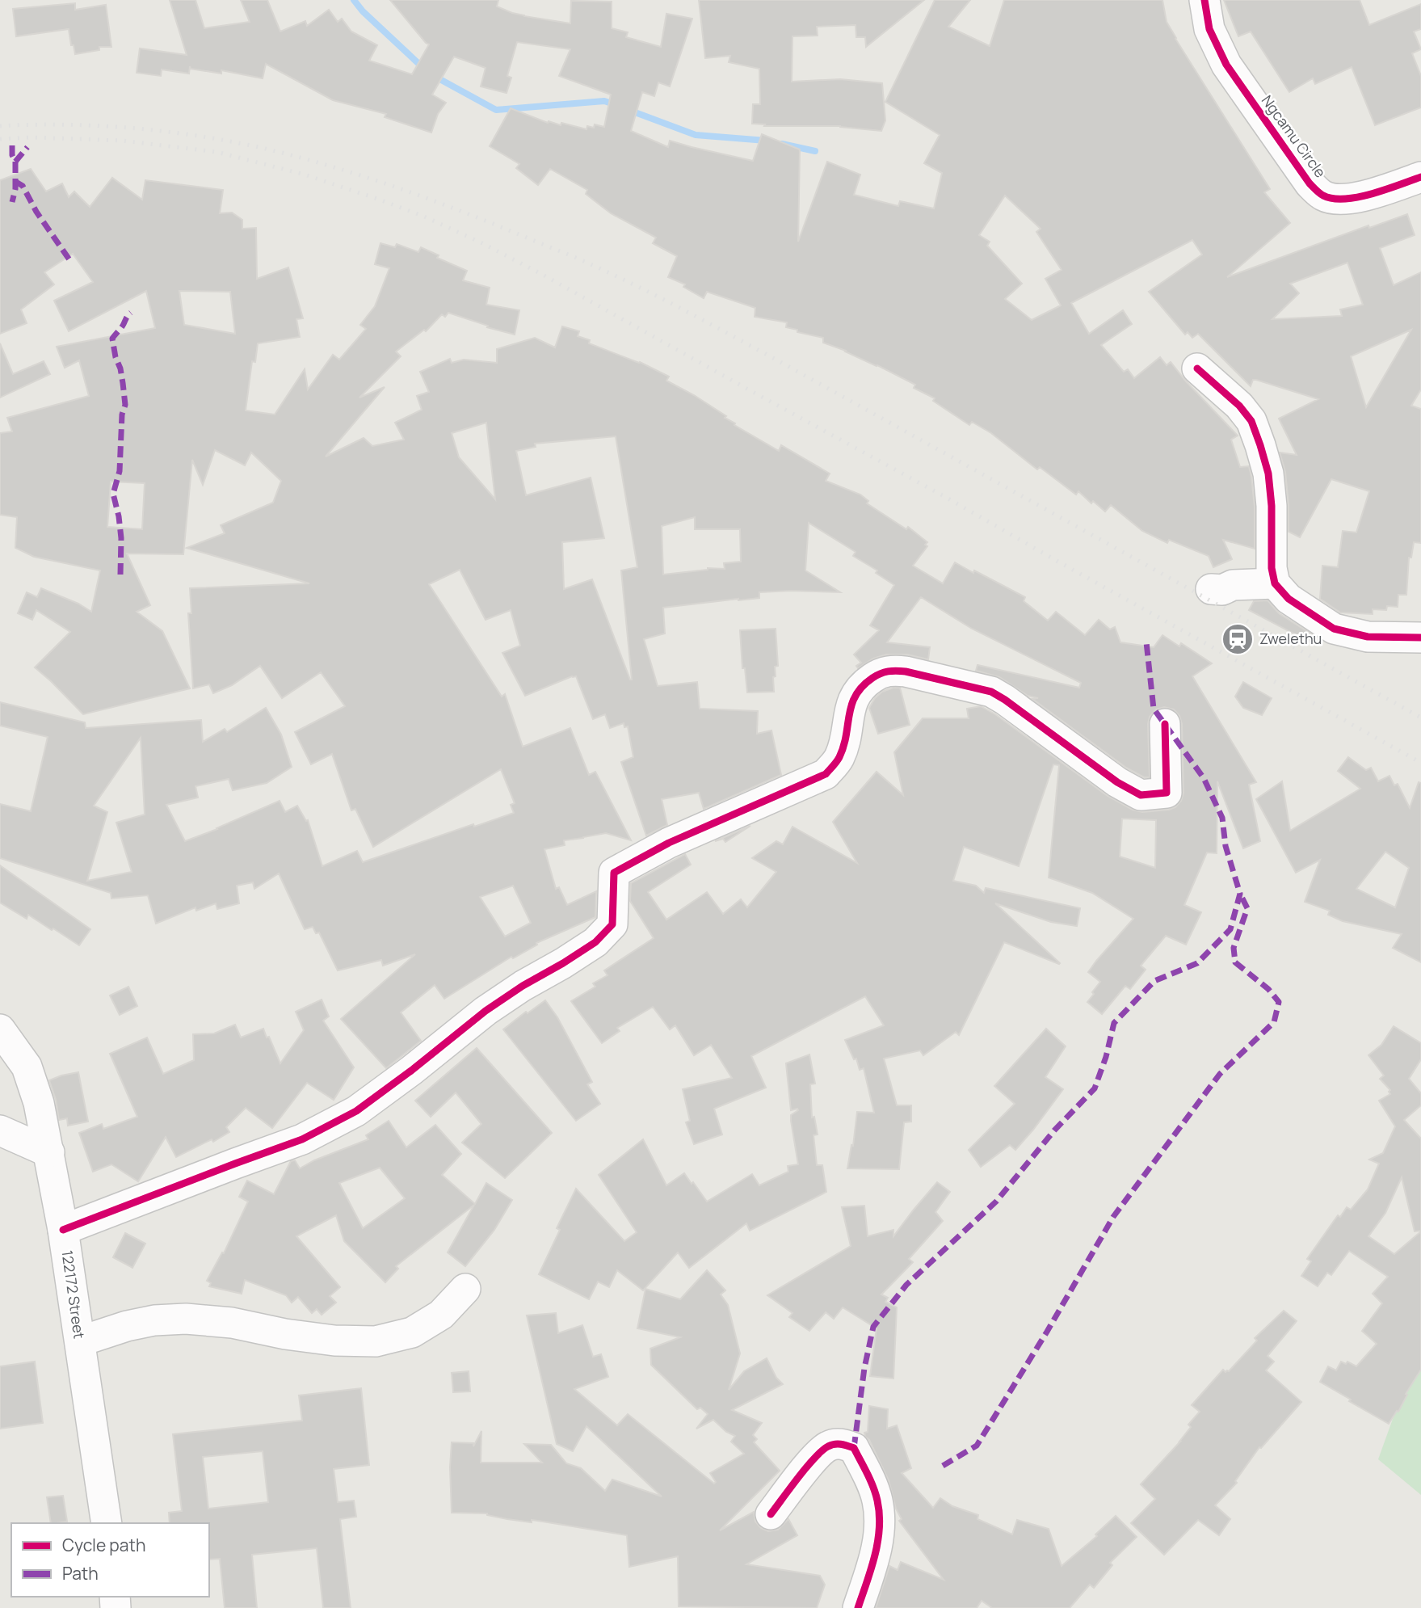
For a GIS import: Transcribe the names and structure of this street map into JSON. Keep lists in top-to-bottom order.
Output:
{
  "streets": {
    "street": ["Ngcamu Circle", "122172 Street"]
  },
  "places": {
    "station": ["Zwelethu"]
  },
  "legend": ["Cycle path", "Path"]
}
